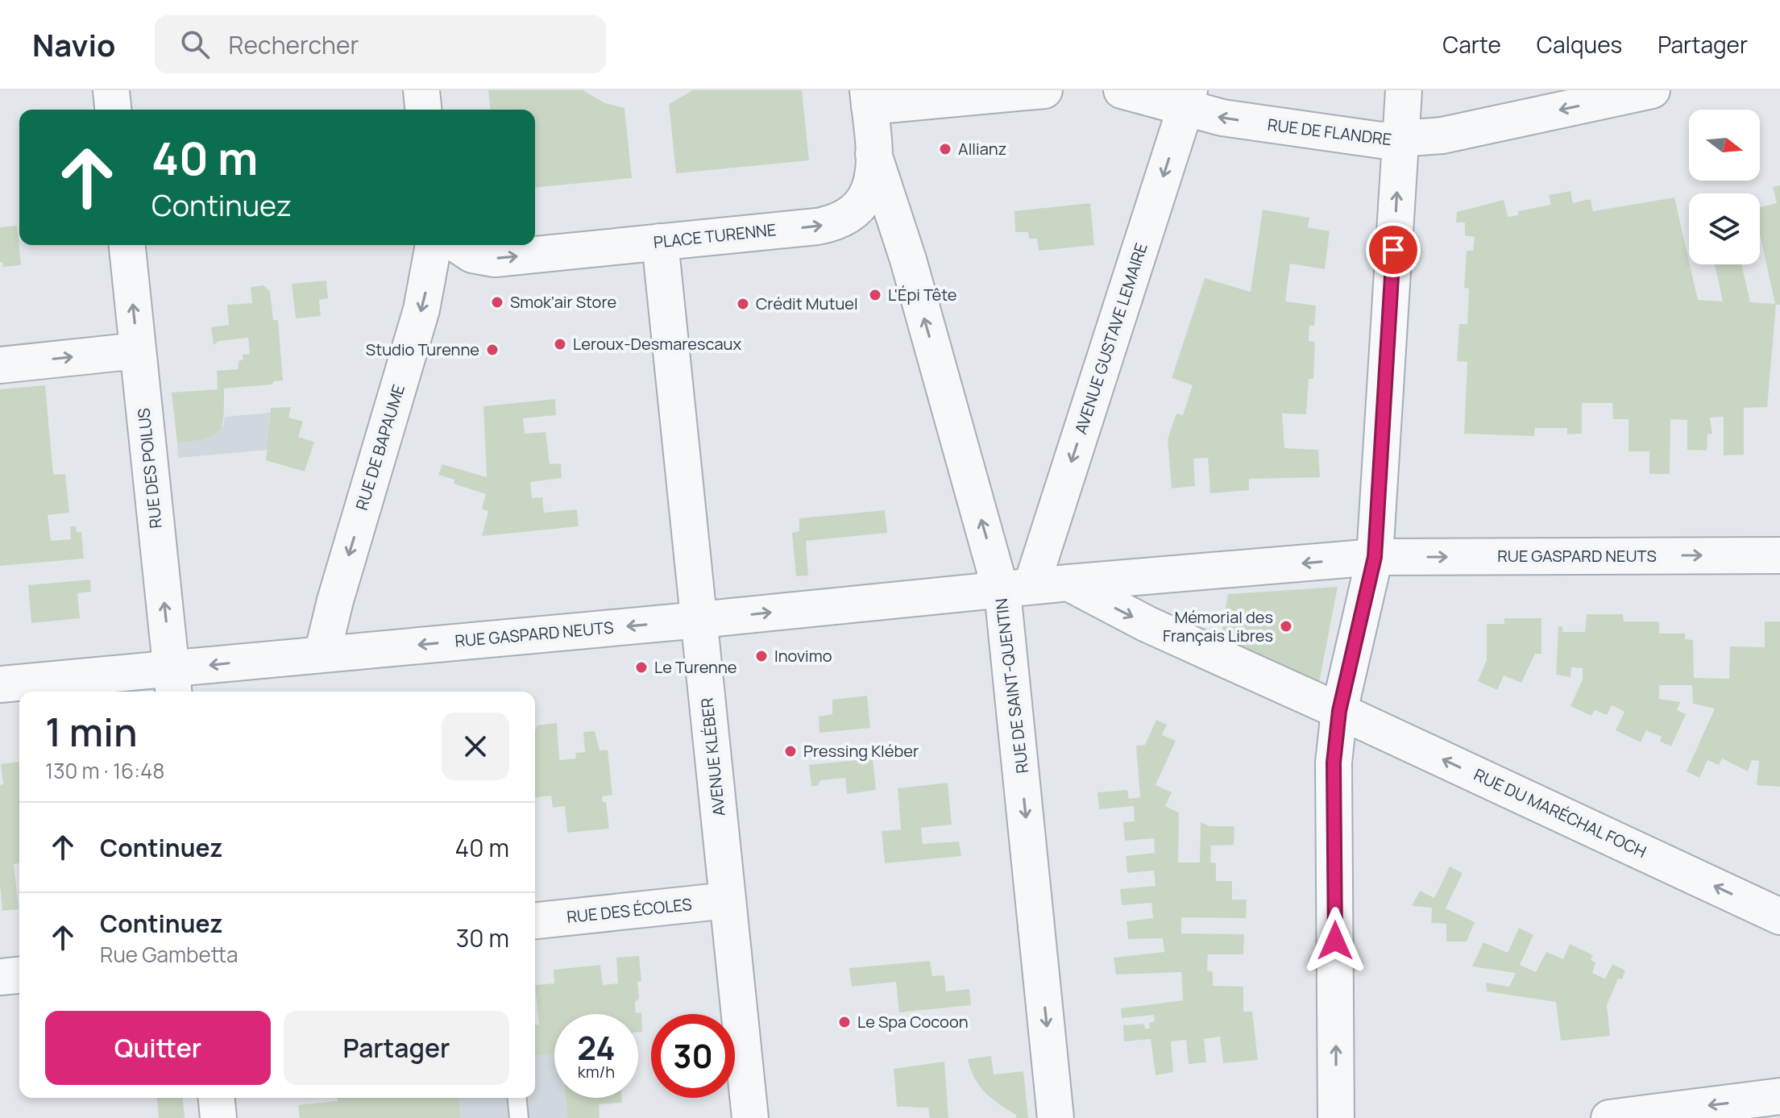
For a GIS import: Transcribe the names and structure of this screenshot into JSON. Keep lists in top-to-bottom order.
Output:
{
  "streets": {
    "street": [
      "RUE DE FLANDRE",
      "PLACE TURENNE",
      "AVENUE GUSTAVE LEMAIRE",
      "RUE DE BAPAUME",
      "RUE DES POILUS",
      "RUE GASPARD NEUTS",
      "RUE DE SAINT-QUENTIN",
      "AVENUE KLÉBER",
      "RUE DU MARÉCHAL FOCH",
      "RUE DES ÉCOLES"
    ]
  },
  "crossings": [
    ["RUE DE FLANDRE", "AVENUE GUSTAVE LEMAIRE"],
    ["PLACE TURENNE", "RUE DE SAINT-QUENTIN"],
    ["PLACE TURENNE", "AVENUE KLÉBER"],
    ["AVENUE GUSTAVE LEMAIRE", "RUE GASPARD NEUTS"],
    ["AVENUE GUSTAVE LEMAIRE", "RUE DE SAINT-QUENTIN"],
    ["RUE DE BAPAUME", "RUE GASPARD NEUTS"],
    ["RUE DES POILUS", "RUE GASPARD NEUTS"],
    ["RUE GASPARD NEUTS", "RUE DE SAINT-QUENTIN"],
    ["RUE GASPARD NEUTS", "AVENUE KLÉBER"],
    ["RUE GASPARD NEUTS", "RUE DU MARÉCHAL FOCH"],
    ["AVENUE KLÉBER", "RUE DES ÉCOLES"]
  ],
  "one_way": [
    "RUE DE FLANDRE",
    "PLACE TURENNE",
    "RUE DE BAPAUME",
    "RUE DES POILUS"
  ],
  "places": [
    "Allianz",
    "L'Épi Tête",
    "Smok'air Store",
    "Crédit Mutuel",
    "Leroux-Desmarescaux",
    "Studio Turenne",
    "Mémorial des Français Libres",
    "Inovimo",
    "Le Turenne",
    "Pressing Kléber",
    "Le Spa Cocoon"
  ],
  "north": "right",
  "page": {
    "header": "Navio",
    "search": "Rechercher",
    "nav": ["Carte", "Calques", "Partager"],
    "turn": ["40 m", "Continuez"],
    "heading": ["1 min", "130 m · 16:48"],
    "list": [
      {
        "name": "Continuez",
        "value": "40 m"
      },
      {
        "name": "Continuez",
        "note": "Rue Gambetta",
        "value": "30 m"
      }
    ],
    "buttons": ["Quitter", "Partager"],
    "speed": "24 km/h",
    "limit": "30"
  }
}
